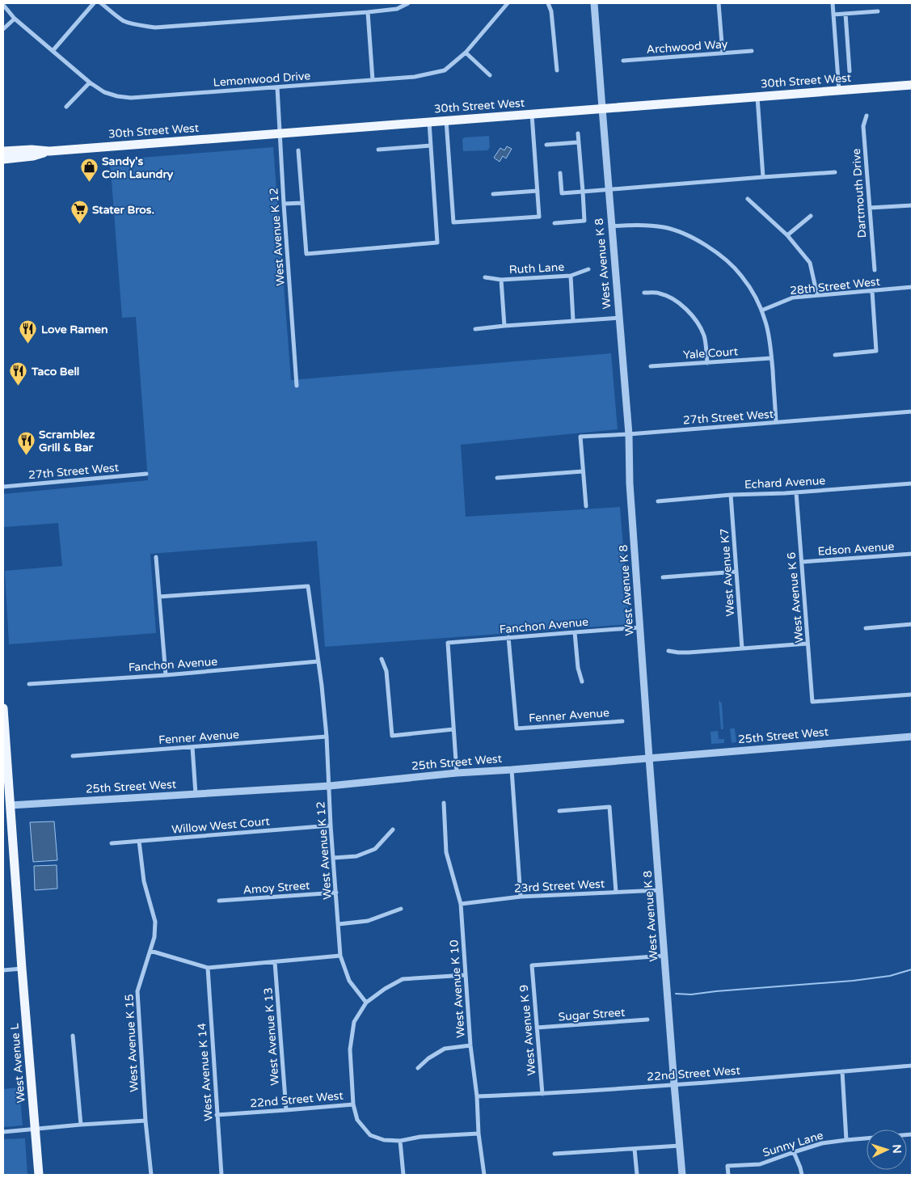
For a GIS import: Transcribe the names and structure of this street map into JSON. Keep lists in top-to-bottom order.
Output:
{
  "streets": {
    "main road": ["30th Street West", "West Avenue L"],
    "street": [
      "Archwood Way",
      "Lemonwood Drive",
      "Dartmouth Drive",
      "West Avenue K 12",
      "West Avenue K 8",
      "Ruth Lane",
      "28th Street West",
      "Yale Court",
      "27th Street West",
      "Echard Avenue",
      "Edson Avenue",
      "West Avenue K7",
      "West Avenue K 6",
      "Fanchon Avenue",
      "Fenner Avenue",
      "25th Street West",
      "Willow West Court",
      "23rd Street West",
      "Amoy Street",
      "West Avenue K 10",
      "Sugar Street",
      "West Avenue K 9",
      "West Avenue K 13",
      "West Avenue K 15",
      "West Avenue K 14",
      "22nd Street West",
      "Sunny Lane"
    ]
  },
  "crossings": [
    ["Lemonwood Drive", "West Avenue K 12"],
    ["30th Street West", "West Avenue K 12"],
    ["30th Street West", "West Avenue K 8"],
    ["West Avenue K 12", "Fanchon Avenue"],
    ["West Avenue K 12", "Fenner Avenue"],
    ["West Avenue K 12", "25th Street West"],
    ["West Avenue K 12", "Willow West Court"],
    ["West Avenue K 12", "Amoy Street"],
    ["West Avenue K 8", "27th Street West"],
    ["West Avenue K 8", "Fanchon Avenue"],
    ["West Avenue K 8", "25th Street West"],
    ["West Avenue K 8", "23rd Street West"],
    ["West Avenue K 8", "West Avenue K 9"],
    ["West Avenue K 8", "22nd Street West"],
    ["Echard Avenue", "West Avenue K7"],
    ["Echard Avenue", "West Avenue K 6"],
    ["Edson Avenue", "West Avenue K 6"],
    ["Fanchon Avenue", "Fenner Avenue"],
    ["25th Street West", "West Avenue L"],
    ["Willow West Court", "West Avenue K 15"],
    ["23rd Street West", "West Avenue K 10"],
    ["West Avenue K 10", "22nd Street West"],
    ["Sugar Street", "West Avenue K 9"],
    ["West Avenue K 9", "22nd Street West"],
    ["West Avenue K 13", "22nd Street West"],
    ["West Avenue K 14", "22nd Street West"]
  ],
  "places": {
    "shop": ["Sandy's Coin Laundry"],
    "supermarket": ["Stater Bros."],
    "restaurant": ["Love Ramen", "Taco Bell", "Scramblez Grill & Bar"]
  },
  "north": "right"
}
